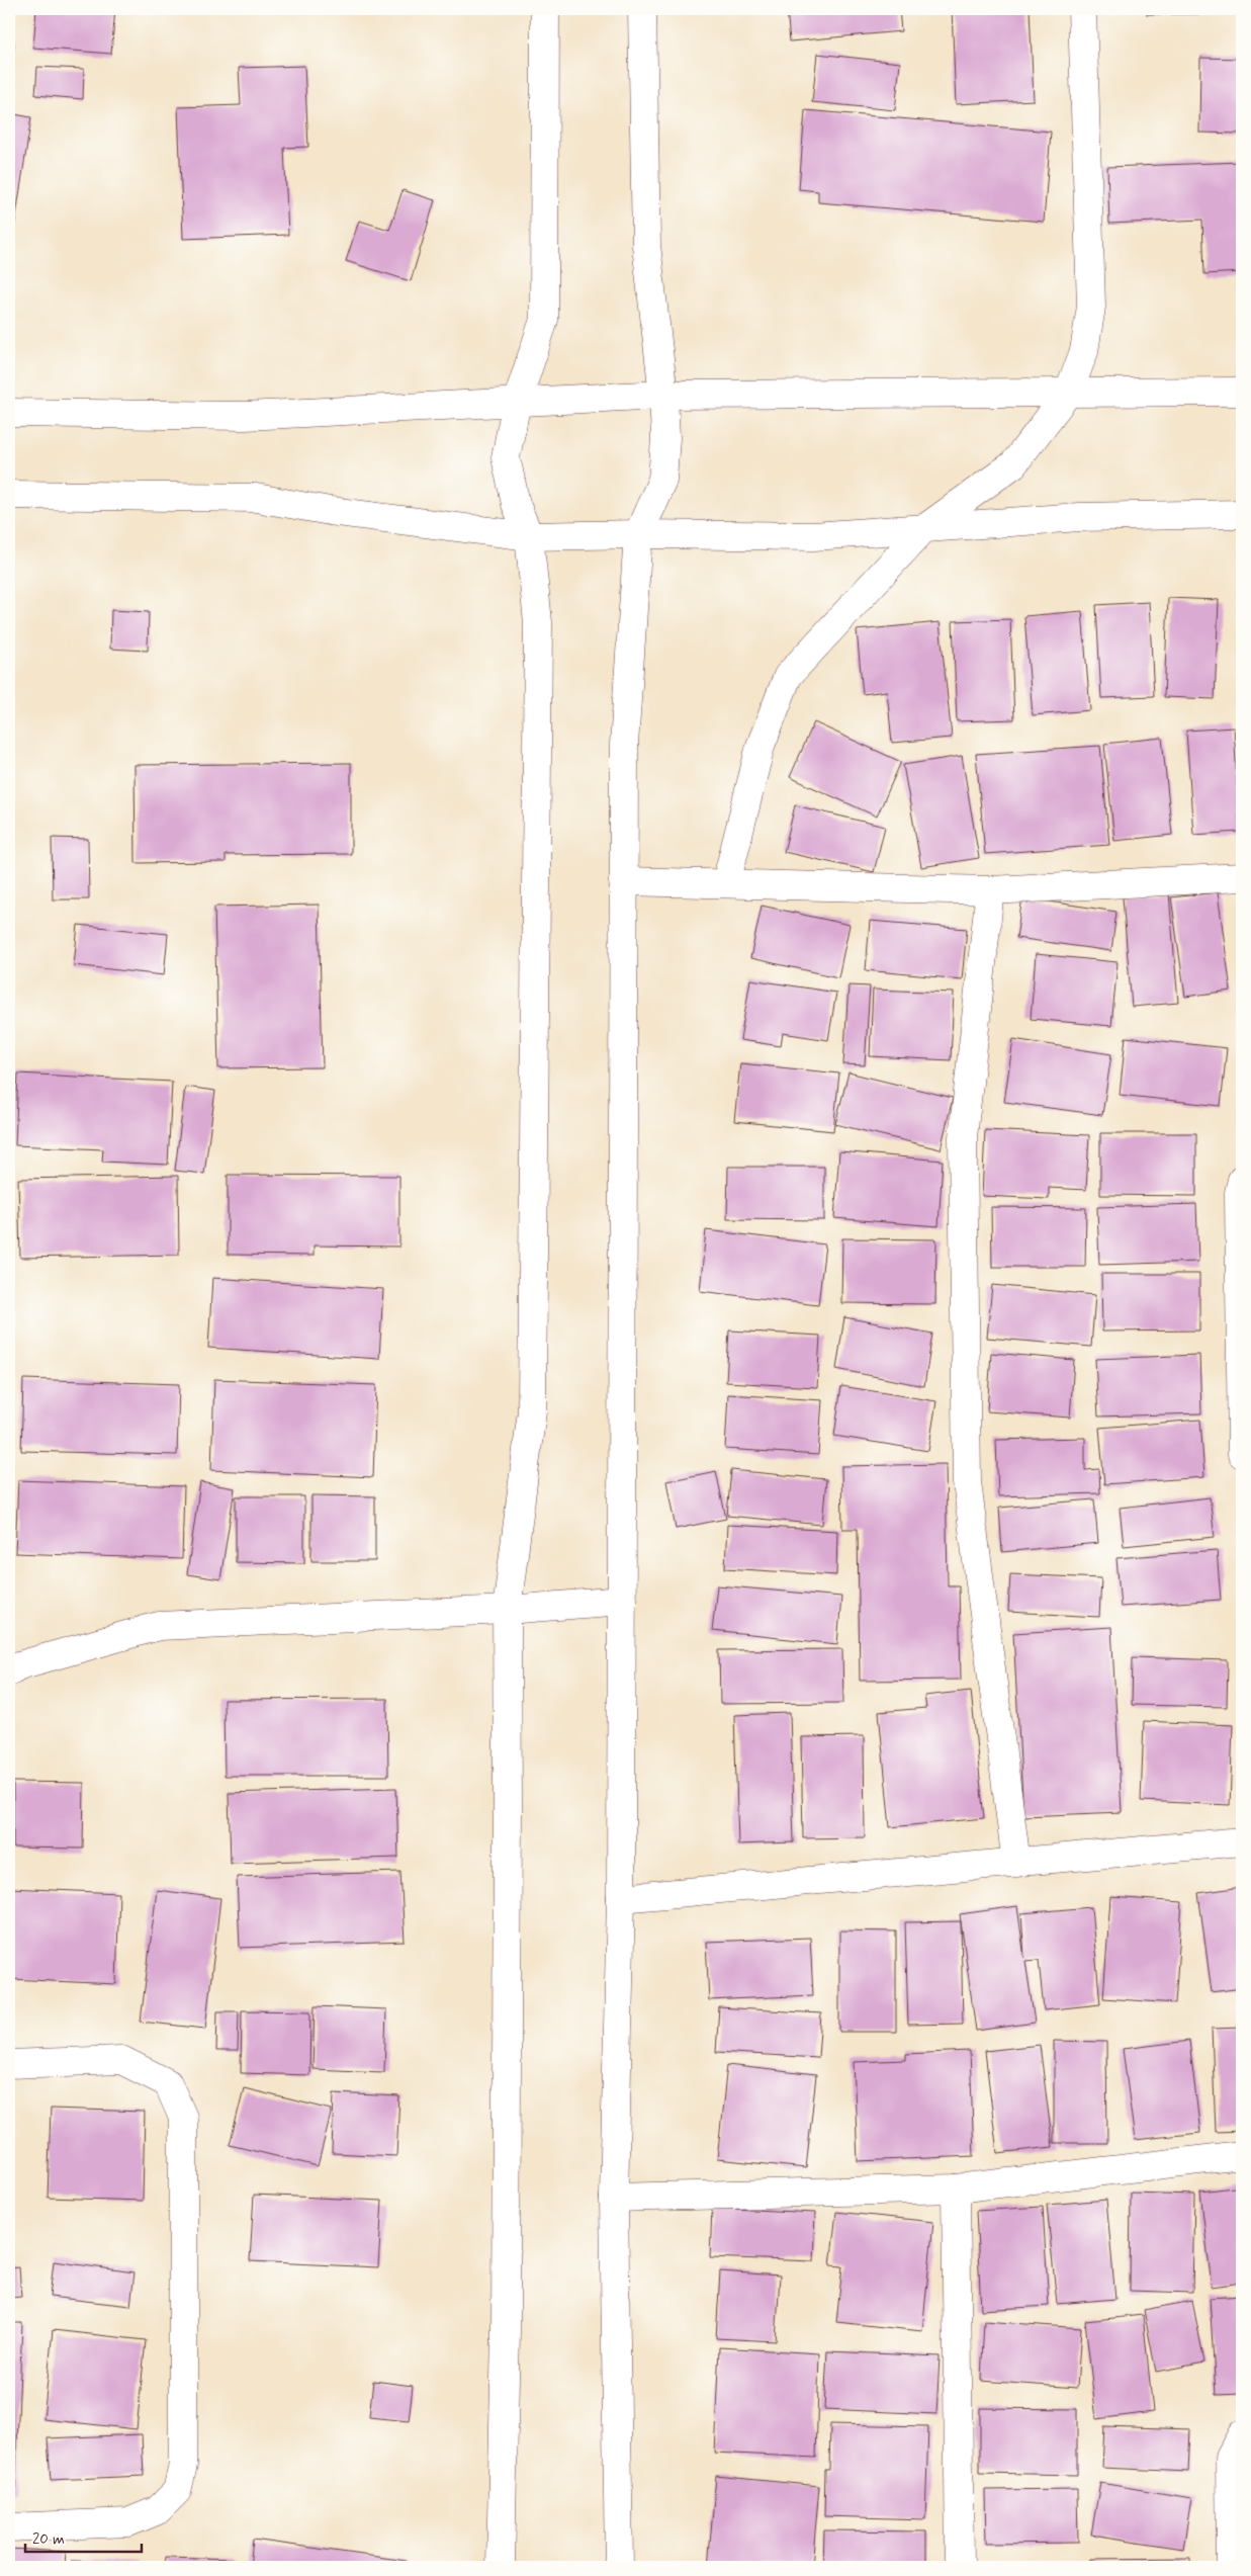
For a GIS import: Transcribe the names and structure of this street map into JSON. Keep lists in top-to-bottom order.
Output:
{
  "scale_bar": "20 m"
}
